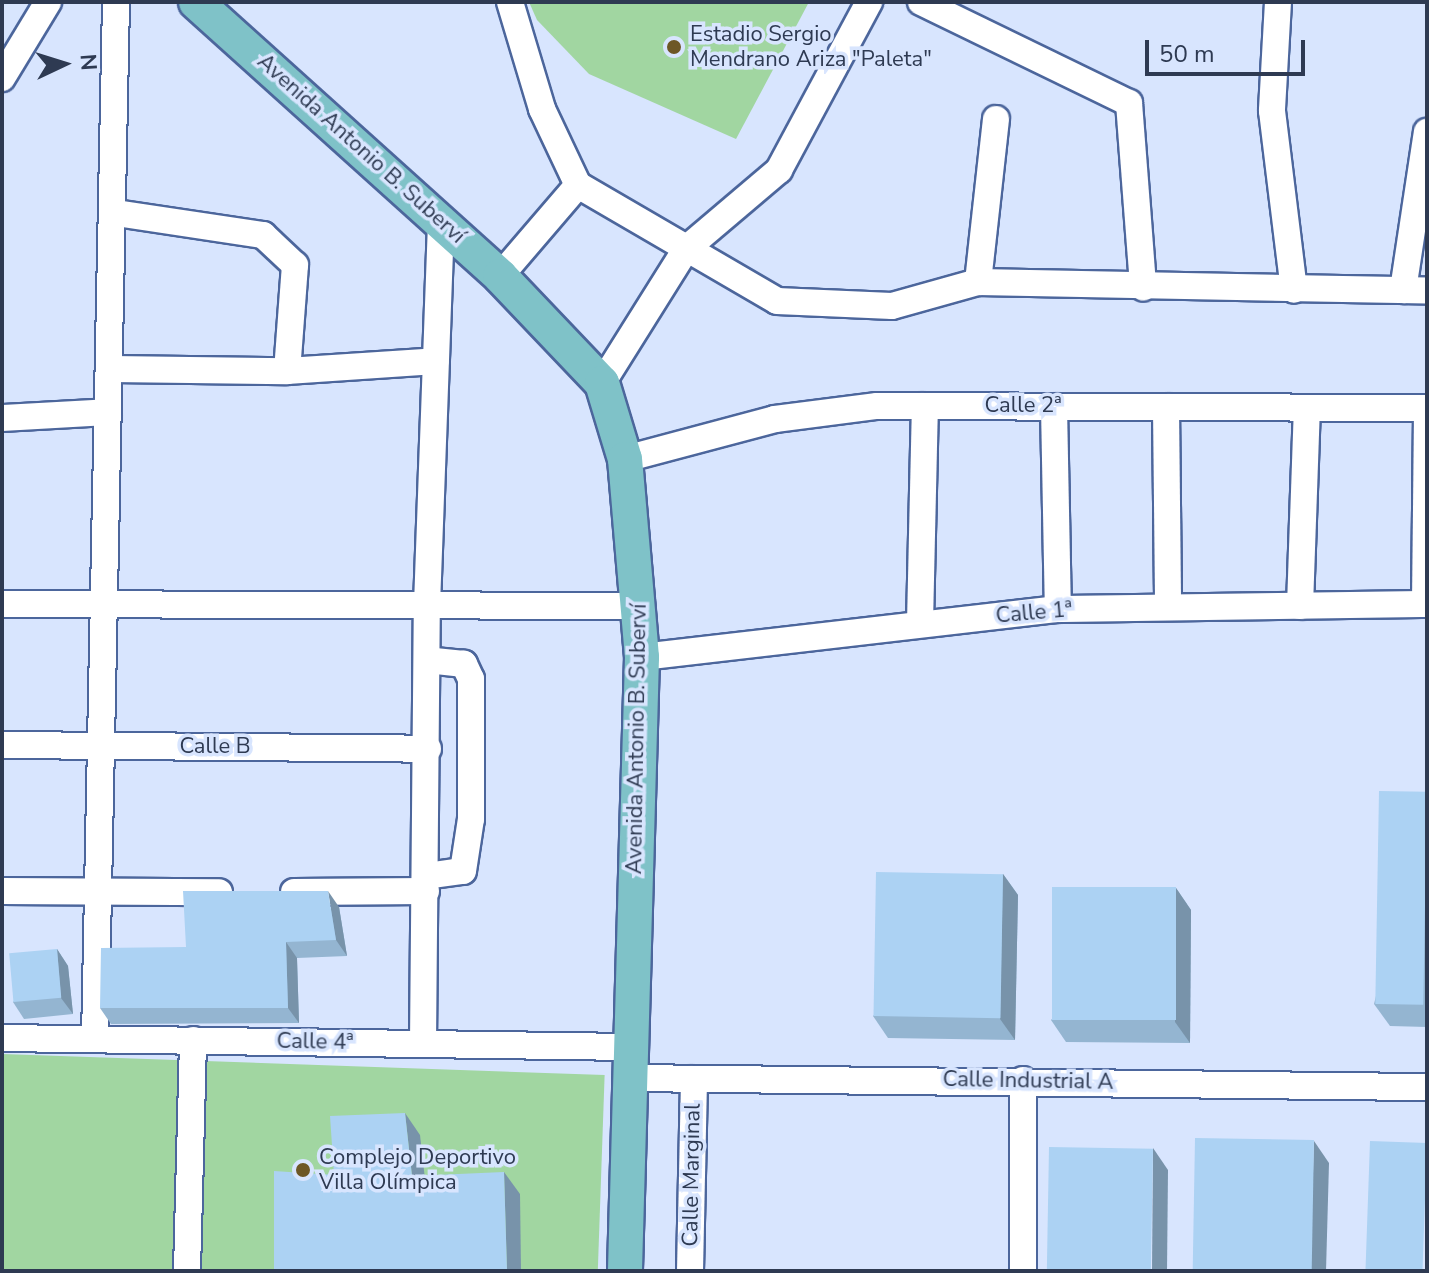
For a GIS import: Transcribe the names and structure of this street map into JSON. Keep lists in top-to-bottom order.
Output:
{
  "streets": {
    "main road": ["Avenida Antonio B. Suberví"],
    "street": [
      "Calle 2ª",
      "Calle 1ª",
      "Calle B",
      "Calle 4ª",
      "Calle Industrial A",
      "Calle Marginal"
    ]
  },
  "crossings": [
    ["Avenida Antonio B. Suberví", "Calle 2ª"],
    ["Avenida Antonio B. Suberví", "Calle 1ª"],
    ["Avenida Antonio B. Suberví", "Calle 4ª"],
    ["Avenida Antonio B. Suberví", "Calle Industrial A"],
    ["Calle 4ª", "Calle Industrial A"],
    ["Calle Industrial A", "Calle Marginal"]
  ],
  "places": ["Estadio Sergio Mendrano Ariza \"Paleta\"", "Complejo Deportivo Villa Olímpica"],
  "scale_bar": "50 m",
  "north": "right"
}
